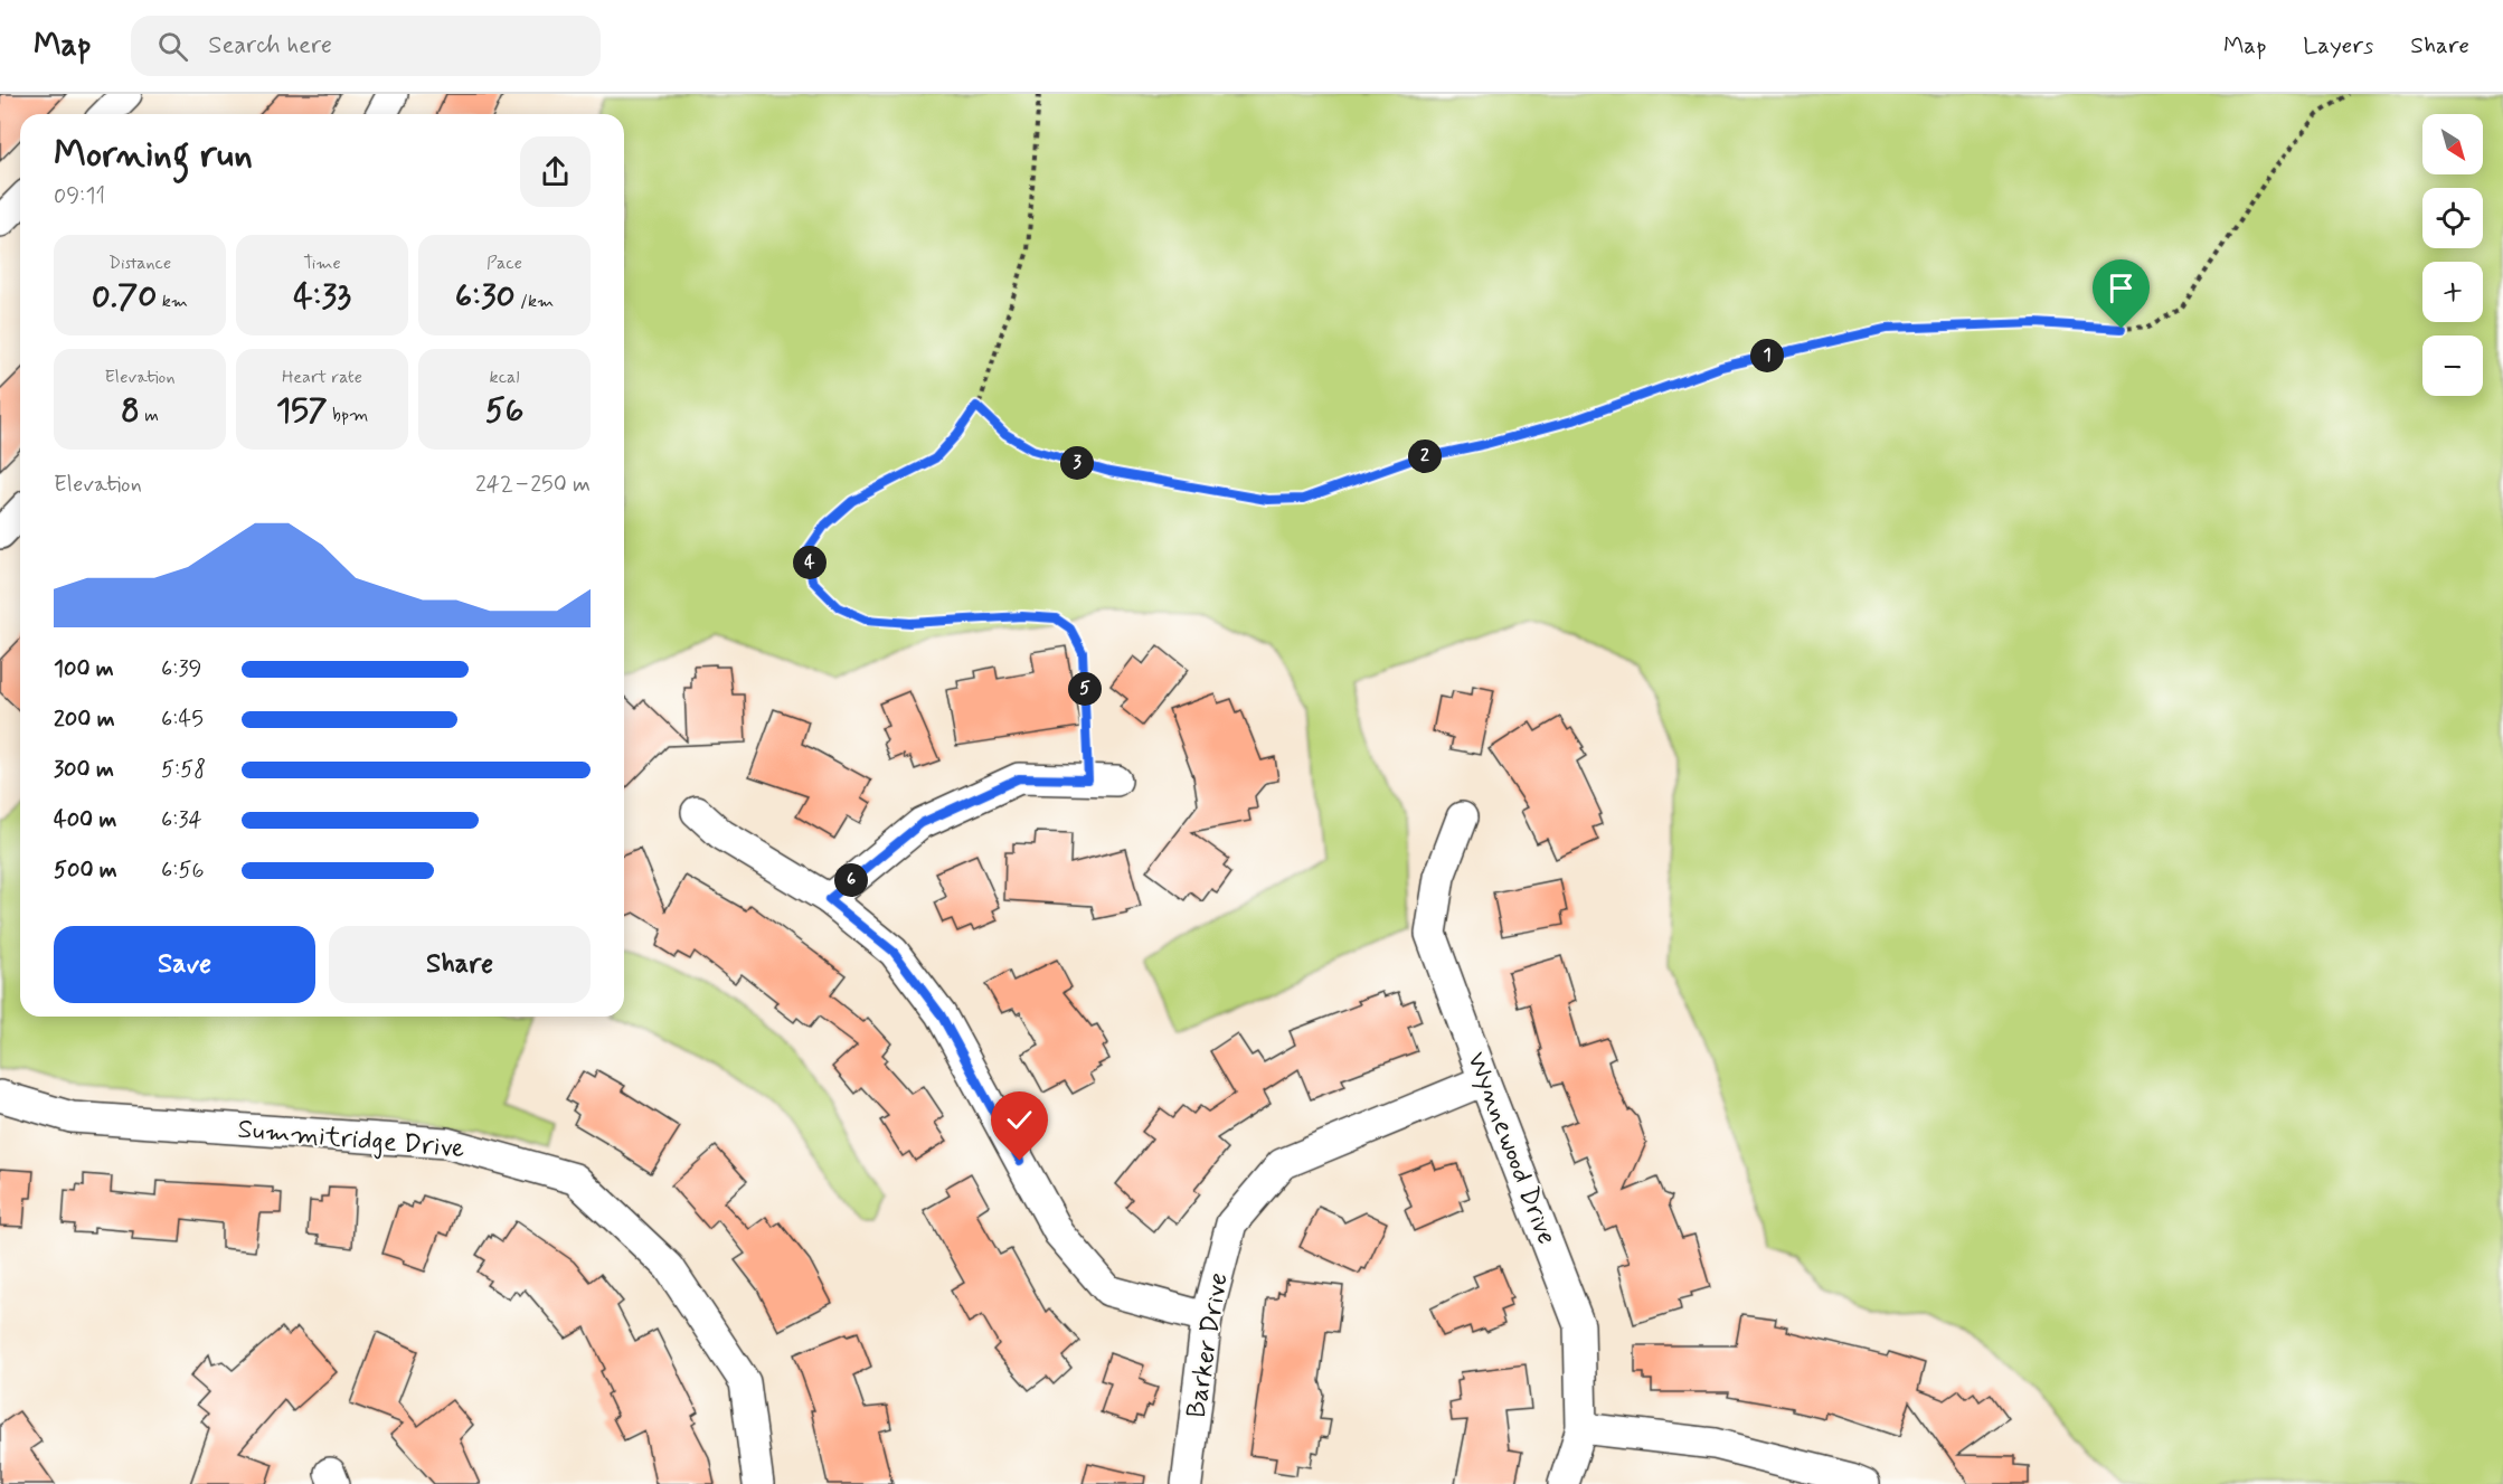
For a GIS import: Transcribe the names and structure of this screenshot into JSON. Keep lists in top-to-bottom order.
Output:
{
  "streets": {
    "street": ["Summitridge Drive", "Wynnewood Drive", "Barker Drive"]
  },
  "crossings": [
    ["Wynnewood Drive", "Barker Drive"]
  ],
  "north": "bottom right",
  "page": {
    "header": "Map",
    "search": "Search here",
    "nav": ["Map", "Layers", "Share"],
    "map_buttons": ["+", "−"],
    "heading": ["Morning run", "09:11"],
    "stats": [
      ["Distance", "0.70 km"],
      ["Time", "4:33"],
      ["Pace", "6:30 /km"],
      ["Elevation", "8 m"],
      ["Heart rate", "157 bpm"],
      ["kcal", "56"]
    ],
    "pins": [
      "1",
      "2",
      "3",
      "4",
      "5",
      "6"
    ],
    "chart": ["Elevation", "242–250 m"],
    "list": [
      {
        "name": "100 m",
        "note": "6:39"
      },
      {
        "name": "200 m",
        "note": "6:45"
      },
      {
        "name": "300 m",
        "note": "5:58"
      },
      {
        "name": "400 m",
        "note": "6:34"
      },
      {
        "name": "500 m",
        "note": "6:56"
      }
    ],
    "buttons": ["Save", "Share"]
  }
}
